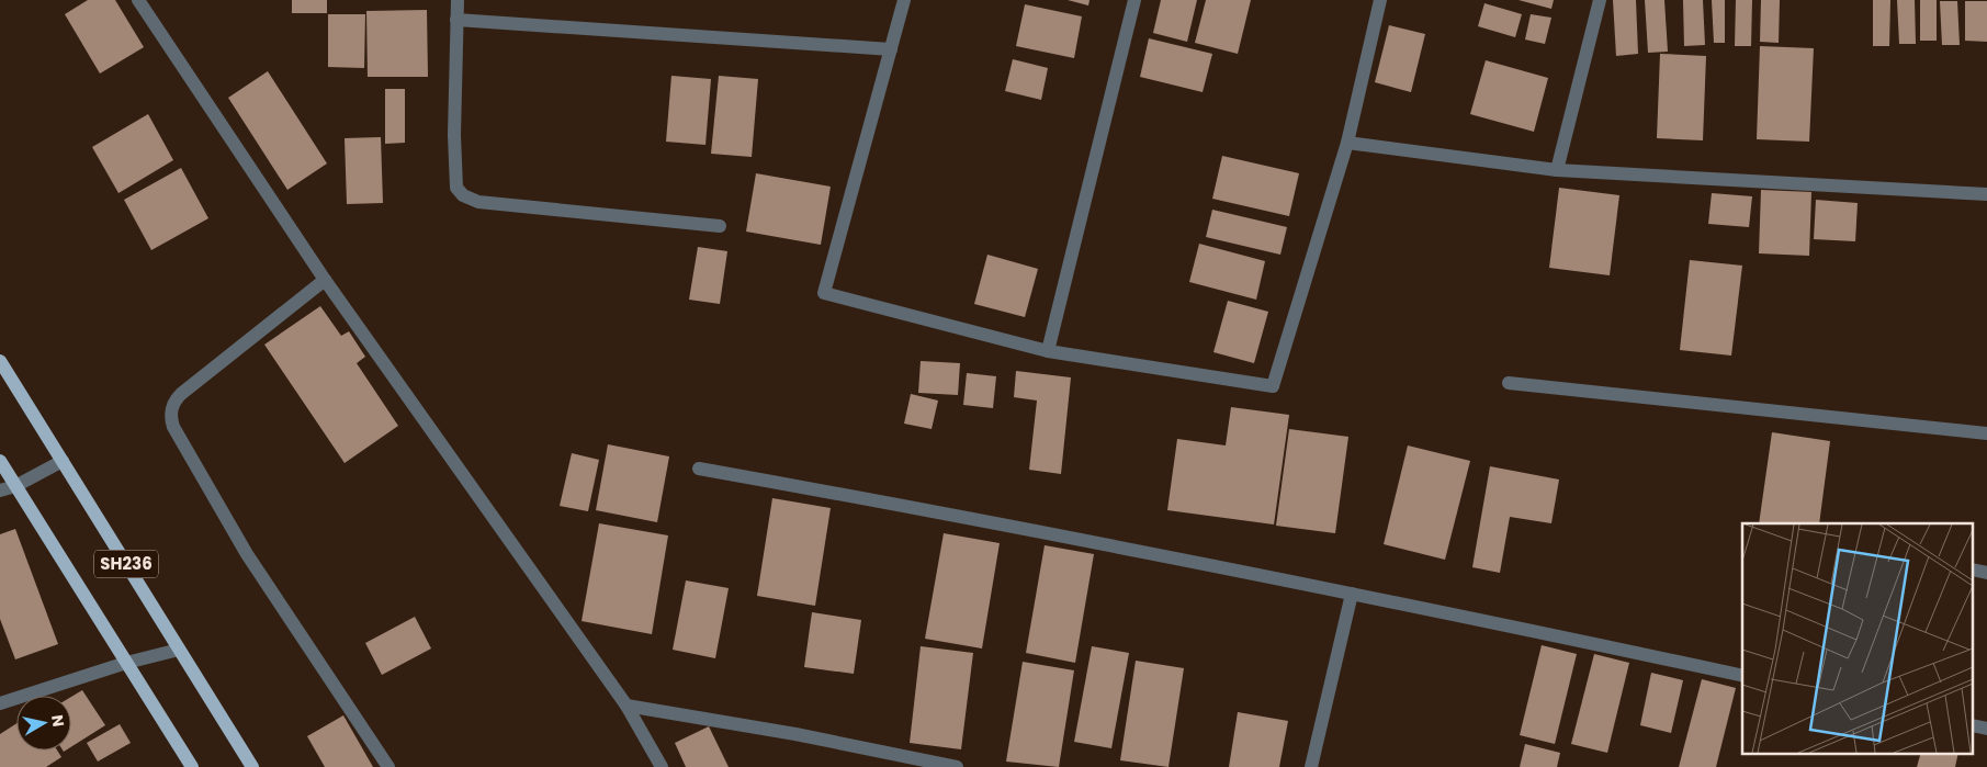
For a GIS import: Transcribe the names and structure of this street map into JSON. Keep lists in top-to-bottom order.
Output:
{
  "streets": {
    "main road": ["SH236"]
  },
  "north": "right"
}
